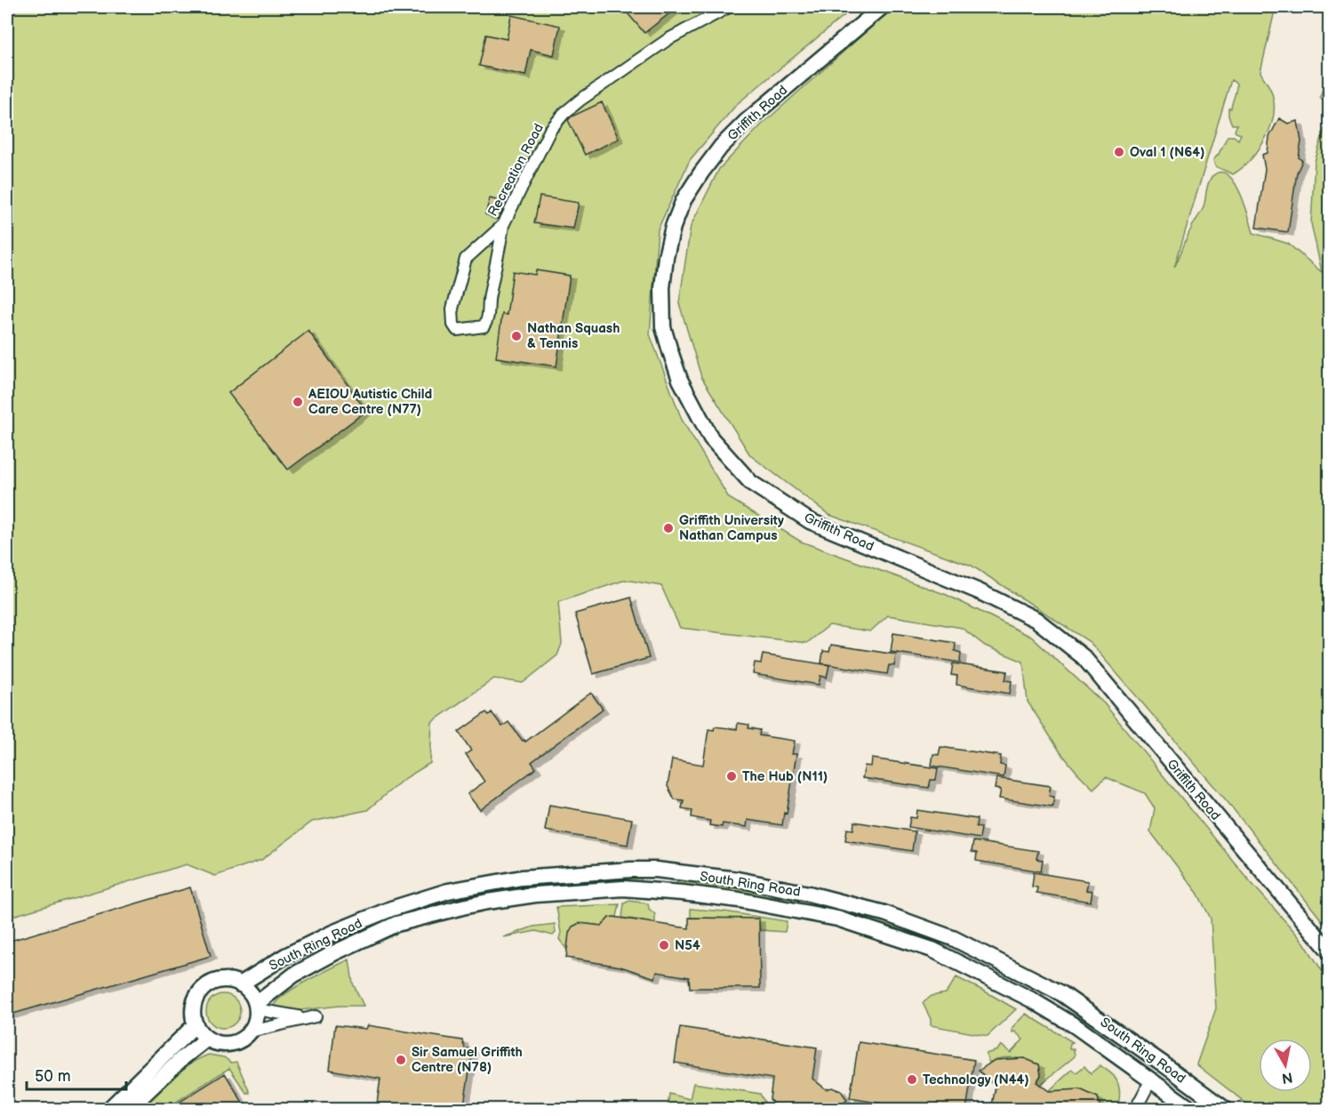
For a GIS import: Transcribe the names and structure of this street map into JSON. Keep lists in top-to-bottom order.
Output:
{
  "streets": {
    "street": ["Griffith Road", "Recreation Road", "South Ring Road"]
  },
  "places": [
    "Oval 1 (N64)",
    "Nathan Squash & Tennis",
    "AEIOU Autistic Child Care Centre (N77)",
    "Griffith University Nathan Campus",
    "The Hub (N11)",
    "N54",
    "Sir Samuel Griffith Centre (N78)",
    "Technology (N44)"
  ],
  "scale_bar": "50 m",
  "north": "bottom"
}
